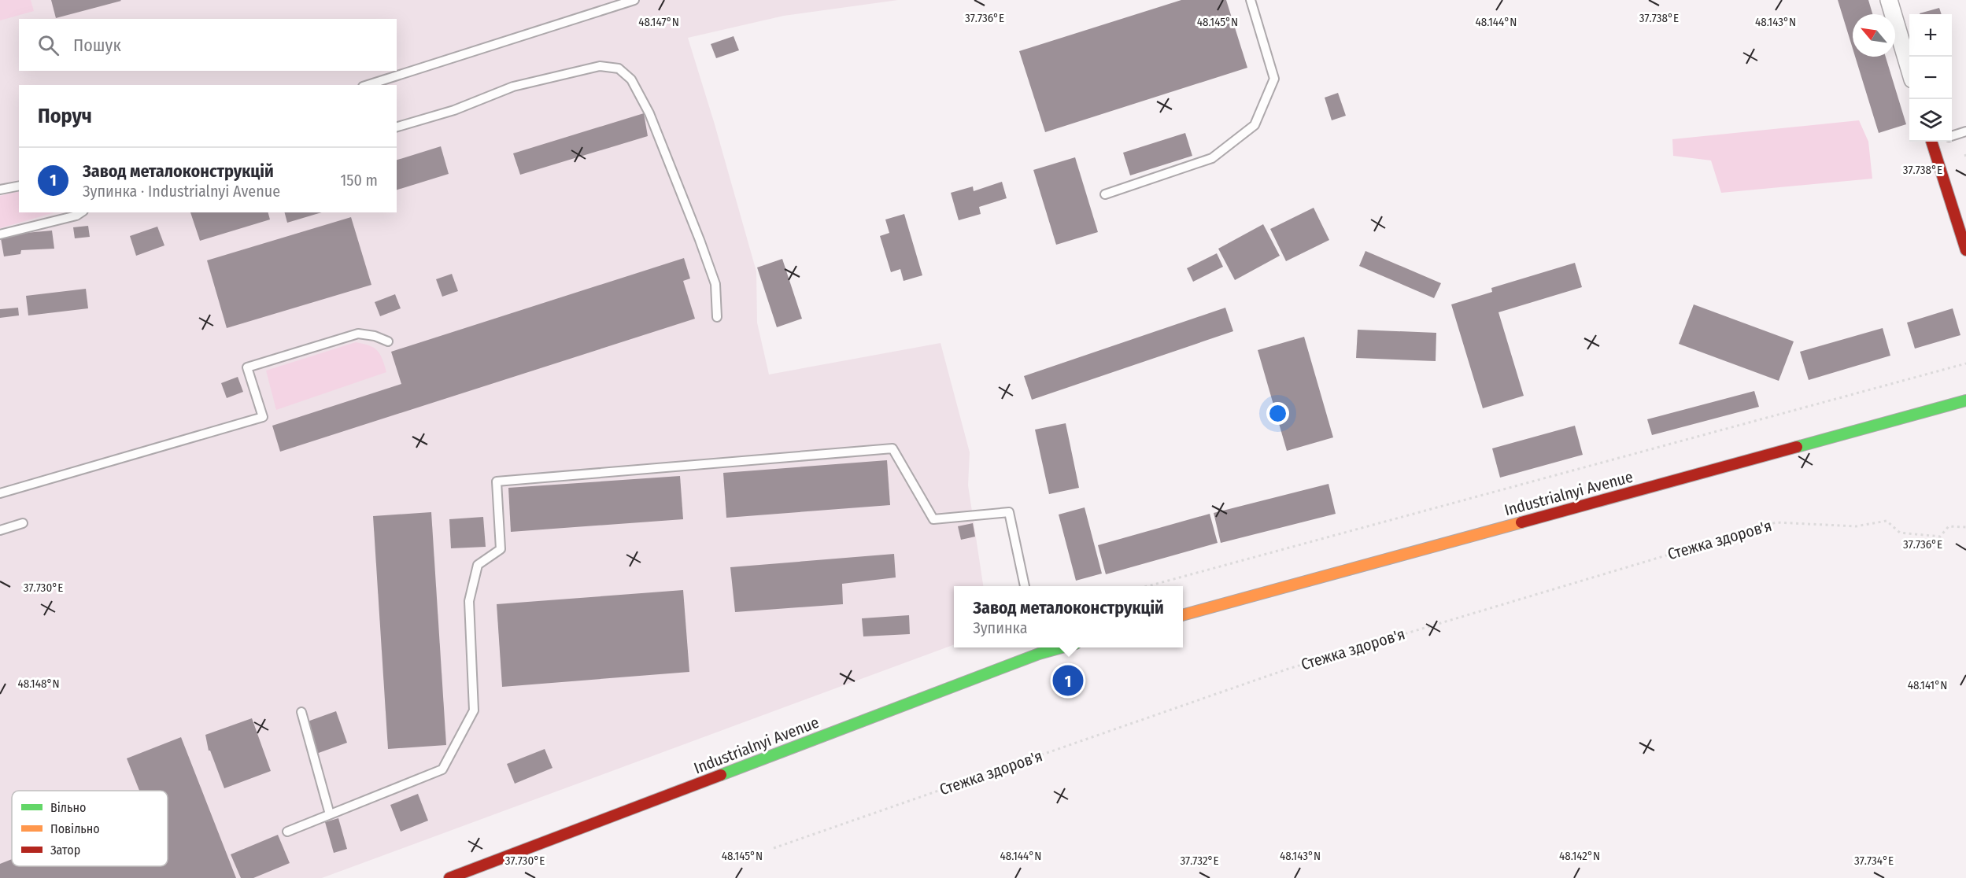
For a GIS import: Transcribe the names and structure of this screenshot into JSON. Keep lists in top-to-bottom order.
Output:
{
  "streets": {
    "street": ["Industrialnyi Avenue"],
    "path": ["Стежка здоров'я"]
  },
  "legend": ["Вільно", "Повільно", "Затор"],
  "north": "top left",
  "page": {
    "map_buttons": ["+", "−"],
    "search": "Пошук",
    "heading": "Поруч",
    "list": [
      {
        "mark": "1",
        "name": "Завод металоконструкцій",
        "note": "Зупинка · Industrialnyi Avenue",
        "value": "150 m"
      }
    ],
    "popup": ["Завод металоконструкцій", "Зупинка"],
    "pins": "1"
  },
  "coordinates": [
    "37.736°E",
    "37.738°E",
    "48.147°N",
    "48.145°N",
    "48.144°N",
    "48.143°N",
    "37.730°E",
    "48.148°N",
    "48.141°N",
    "48.142°N",
    "37.732°E",
    "37.734°E"
  ]
}
